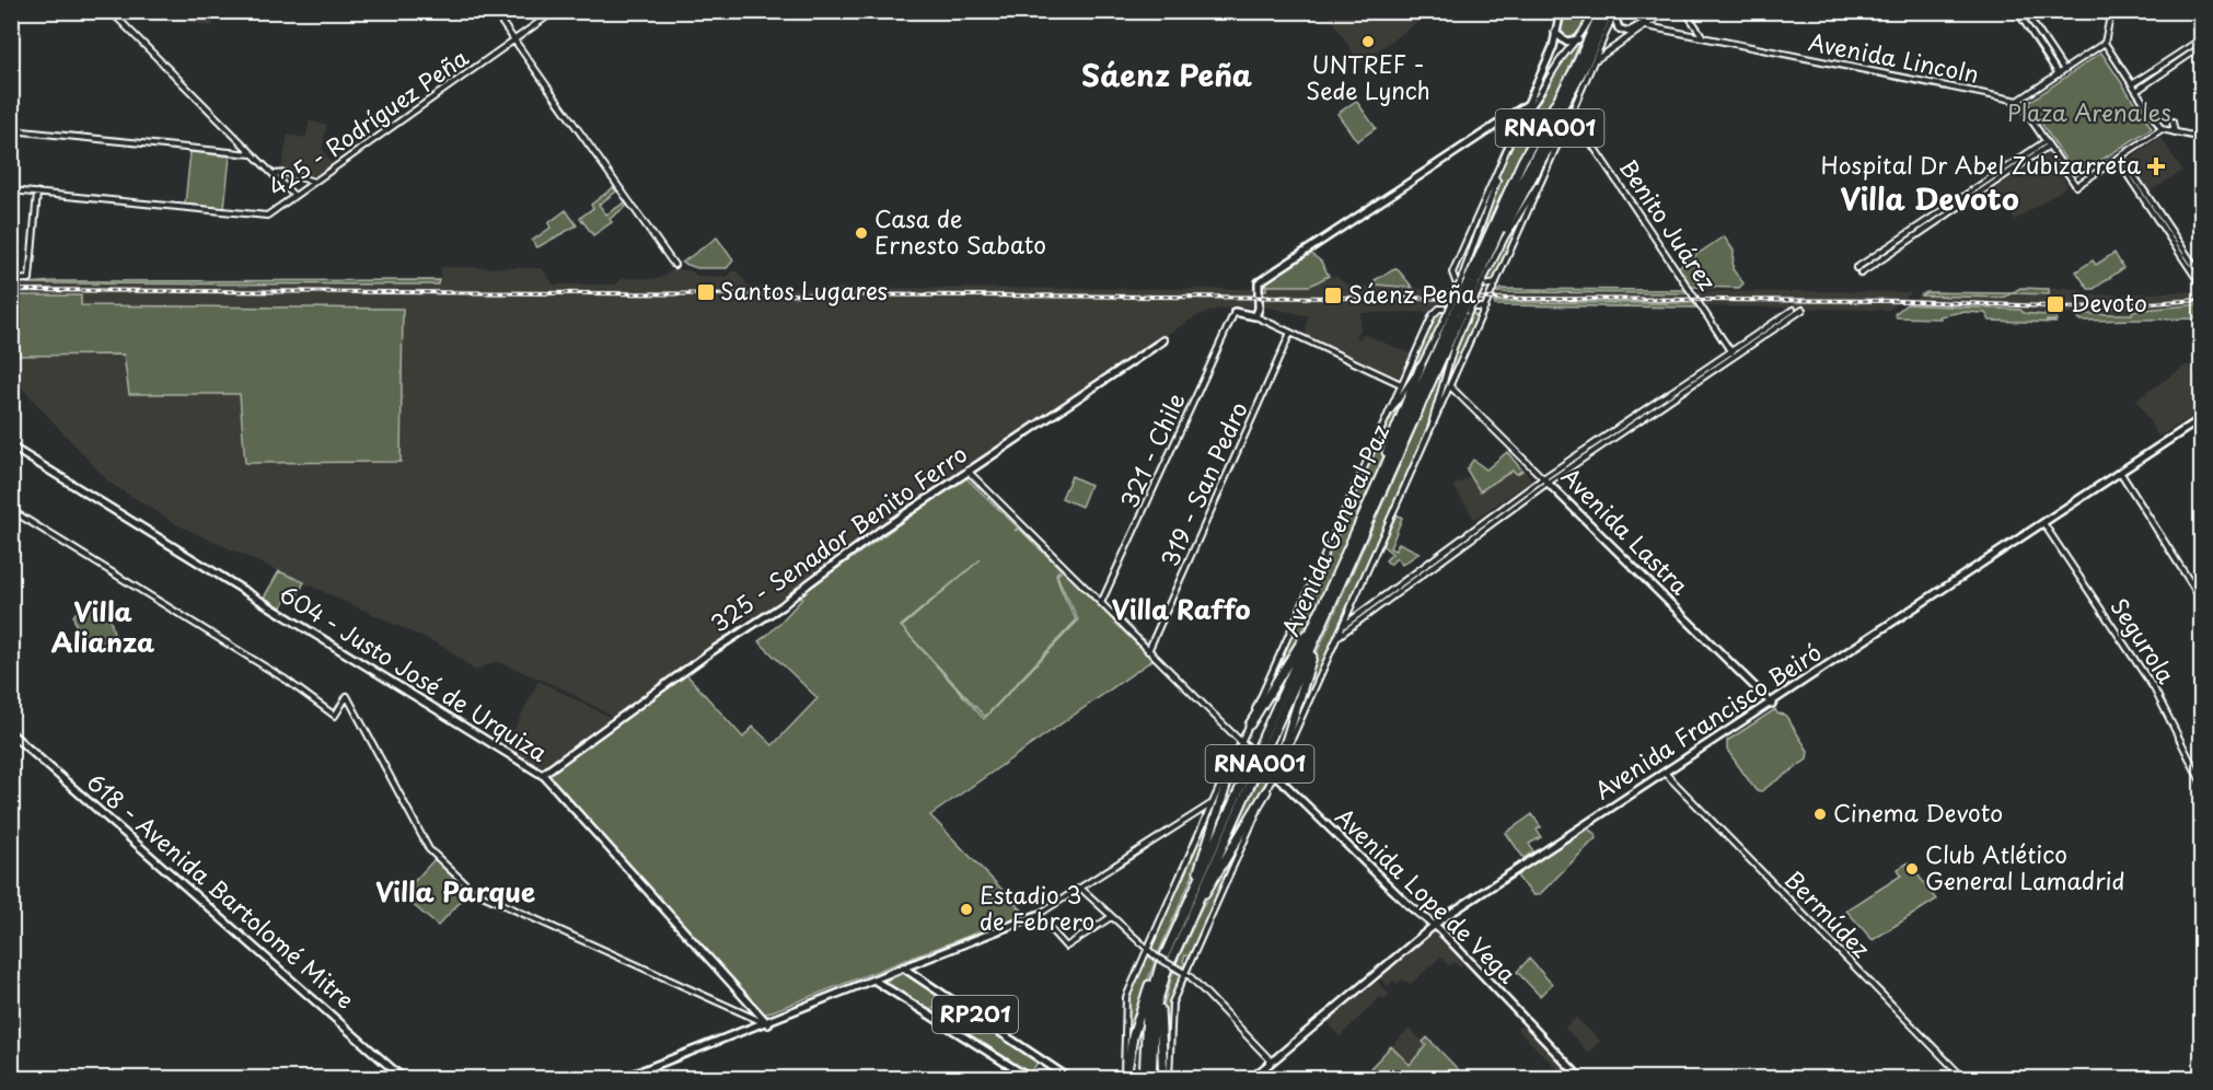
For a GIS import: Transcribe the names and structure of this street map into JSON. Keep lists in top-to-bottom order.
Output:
{
  "streets": {
    "highway": ["RNA001", "Avenida General Paz"],
    "main road": [
      "Avenida Lastra",
      "325 - Senador Benito Ferro",
      "604 - Justo José de Urquiza",
      "Avenida Francisco Beiró",
      "618 - Avenida Bartolomé Mitre",
      "Avenida Lope de Vega",
      "RP201"
    ],
    "street": [
      "Avenida Lincoln",
      "425 - Rodríguez Peña",
      "Benito Juárez",
      "321 - Chile",
      "319 - San Pedro",
      "Segurola",
      "Bermúdez"
    ]
  },
  "crossings": [
    ["Benito Juárez", "Avenida General Paz"],
    ["Avenida General Paz", "Avenida Lastra"],
    ["Avenida General Paz", "Avenida Lope de Vega"],
    ["Avenida Lastra", "Avenida Francisco Beiró"],
    ["325 - Senador Benito Ferro", "604 - Justo José de Urquiza"],
    ["Segurola", "Avenida Francisco Beiró"],
    ["Avenida Francisco Beiró", "Avenida Lope de Vega"],
    ["Avenida Francisco Beiró", "Bermúdez"]
  ],
  "districts": [
    "Sáenz Peña",
    "Villa Devoto",
    "Villa Raffo",
    "Villa Alianza",
    "Villa Parque"
  ],
  "parks": ["Plaza Arenales"],
  "places": {
    "other": [
      "UNTREF - Sede Lynch",
      "Casa de Ernesto Sabato",
      "Cinema Devoto",
      "Club Atlético General Lamadrid",
      "Estadio 3 de Febrero"
    ],
    "health": ["Hospital Dr Abel Zubizarreta"],
    "transit": ["Santos Lugares", "Sáenz Peña", "Devoto"]
  }
}
